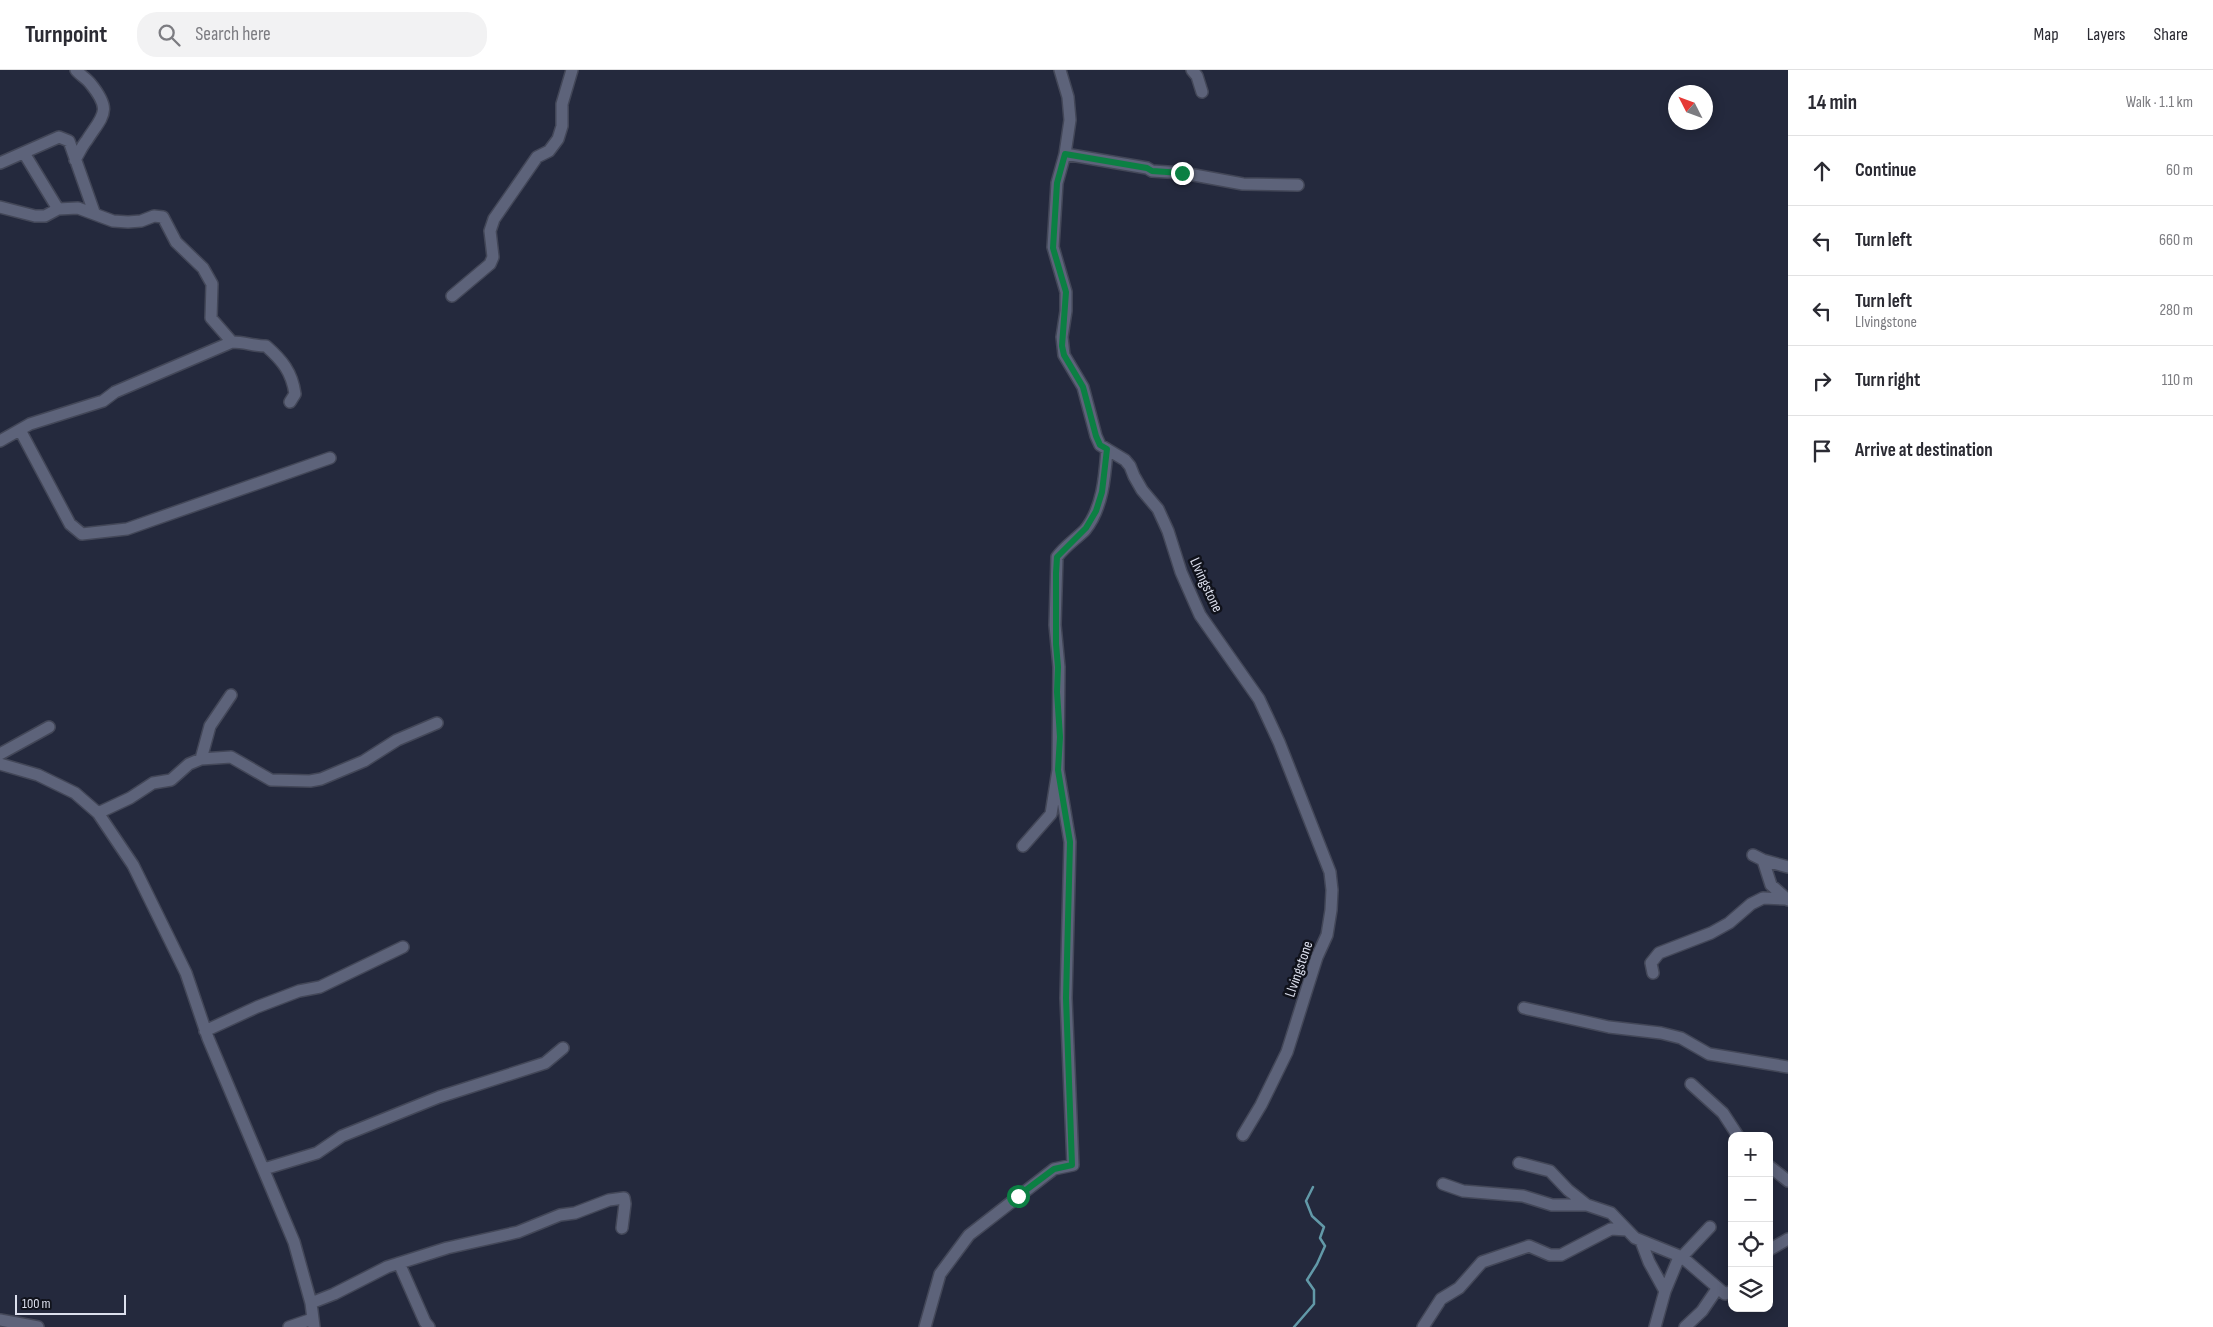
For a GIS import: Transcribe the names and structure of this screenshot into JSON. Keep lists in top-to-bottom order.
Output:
{
  "streets": {
    "street": ["LIvingstone"]
  },
  "scale_bar": "100 m",
  "north": "top left",
  "page": {
    "header": "Turnpoint",
    "search": "Search here",
    "nav": ["Map", "Layers", "Share"],
    "heading": ["14 min", "Walk · 1.1 km"],
    "list": [
      ["Continue", "60 m"],
      ["Turn left", "660 m"],
      ["Turn left", "LIvingstone", "280 m"],
      ["Turn right", "110 m"],
      "Arrive at destination"
    ],
    "map_buttons": ["+", "−"],
    "scale": "100 m"
  }
}
